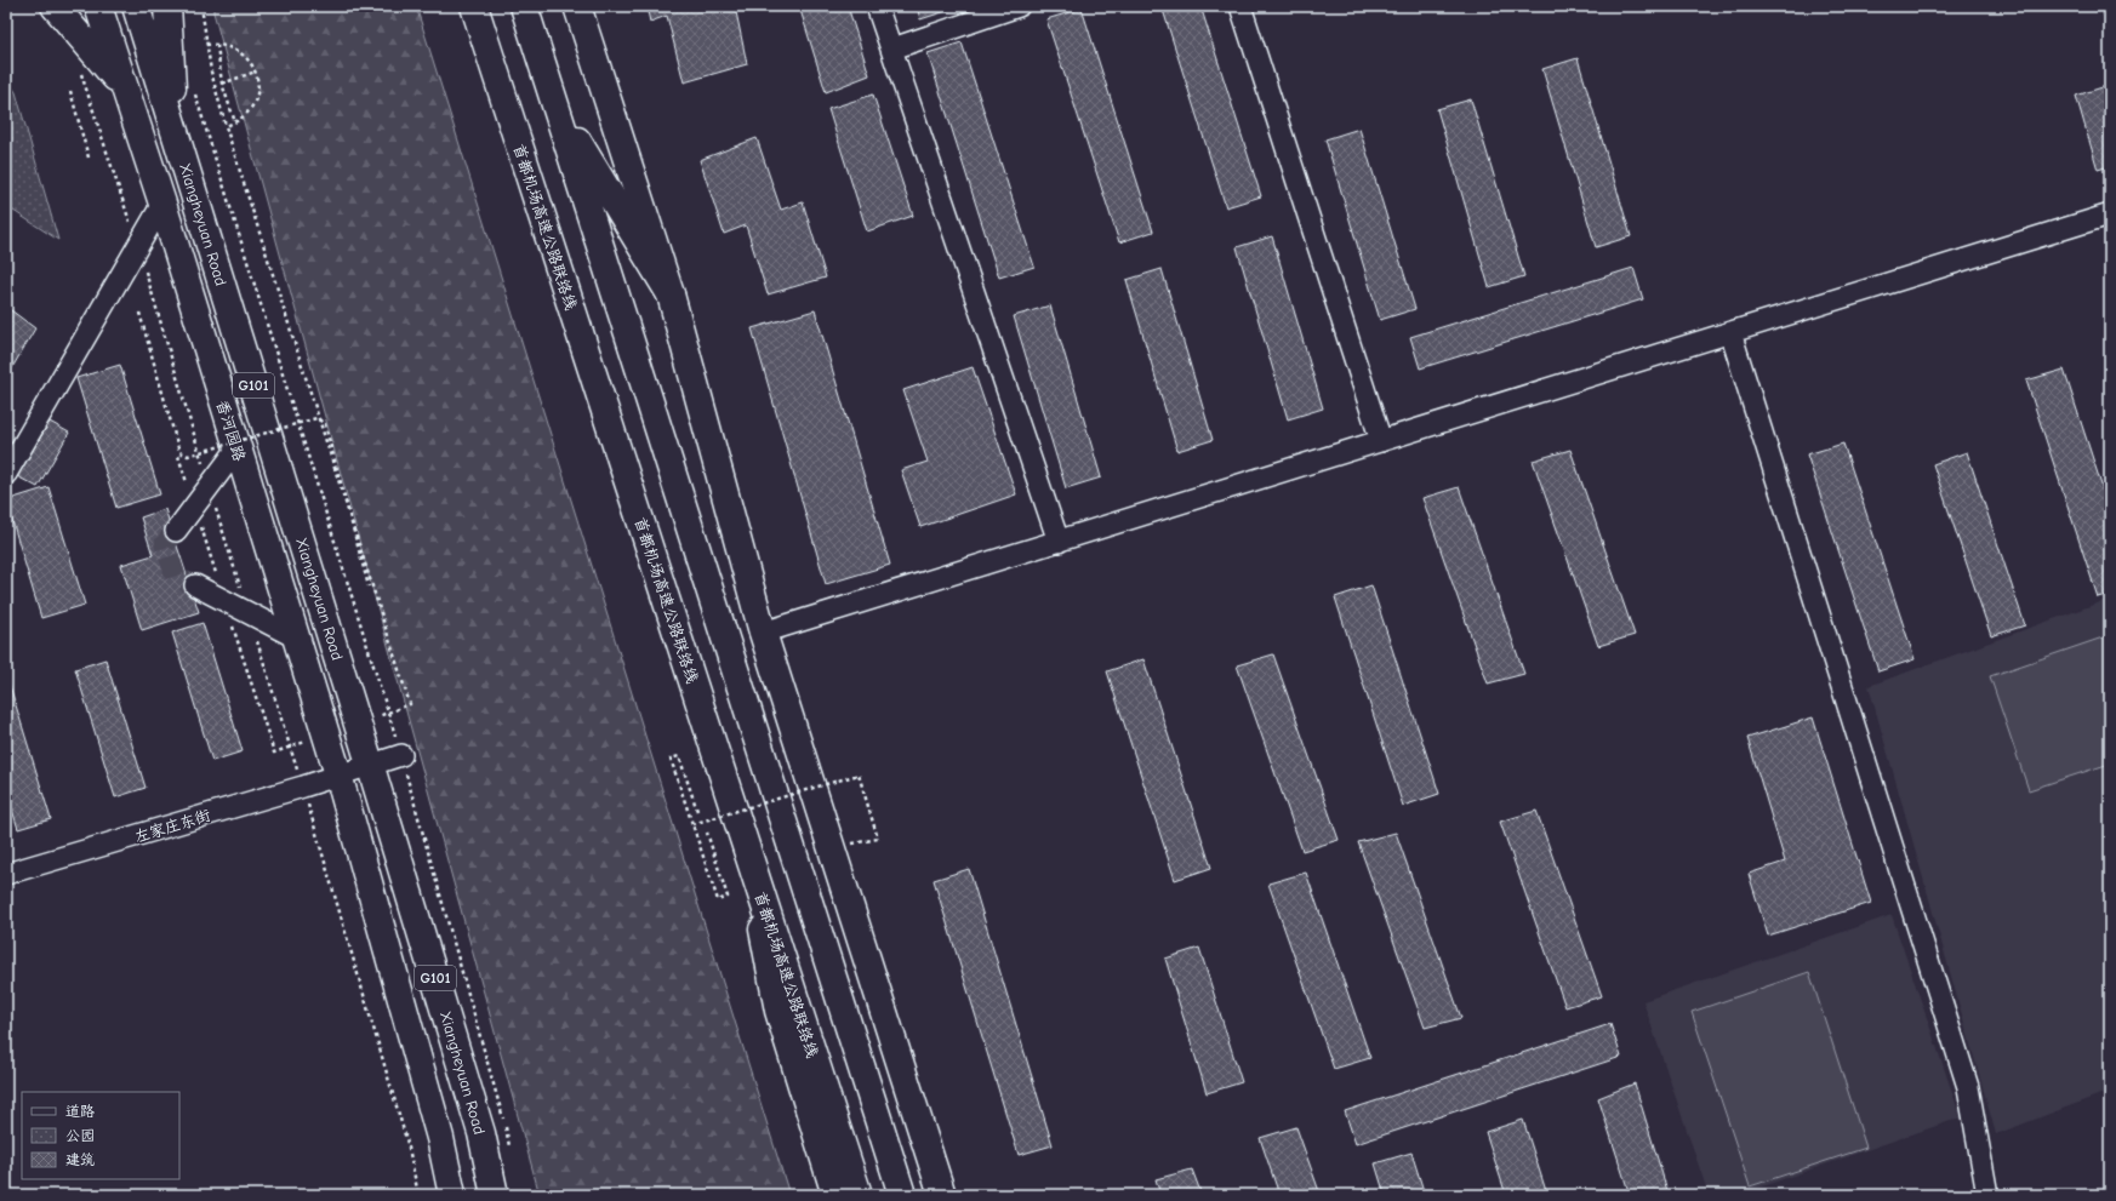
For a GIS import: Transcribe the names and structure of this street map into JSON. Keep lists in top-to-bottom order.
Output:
{
  "streets": {
    "main road": [
      "Xiangheyuan Road",
      "首都机场高速公路联络线",
      "G101",
      "香河园路"
    ],
    "street": ["左家庄东街"]
  },
  "crossings": [
    ["Xiangheyuan Road", "左家庄东街"],
    ["G101", "香河园路"],
    ["G101", "左家庄东街"],
    ["香河园路", "左家庄东街"]
  ],
  "legend": ["道路", "公园", "建筑"]
}
